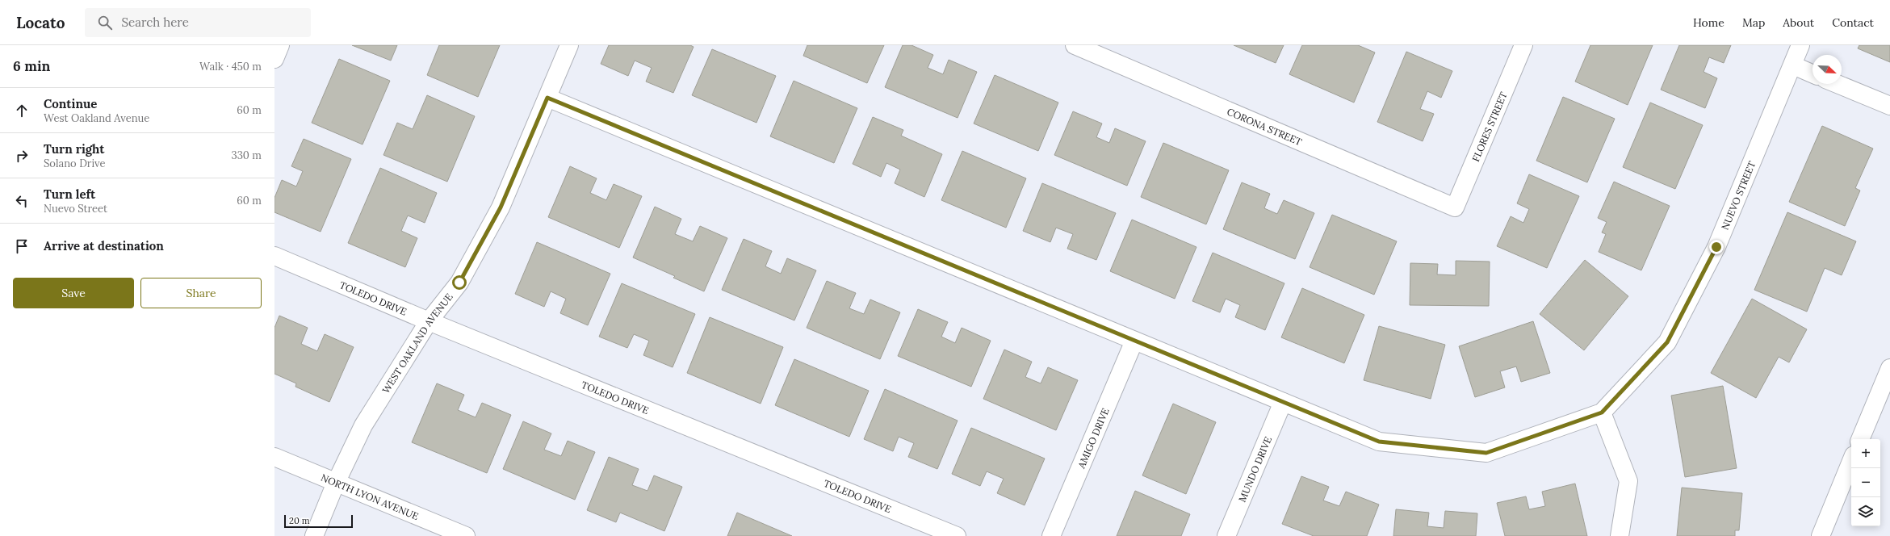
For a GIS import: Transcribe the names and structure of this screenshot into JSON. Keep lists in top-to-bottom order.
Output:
{
  "streets": {
    "street": [
      "CORONA STREET",
      "FLORES STREET",
      "NUEVO STREET",
      "TOLEDO DRIVE",
      "WEST OAKLAND AVENUE",
      "AMIGO DRIVE",
      "MUNDO DRIVE",
      "NORTH LYON AVENUE"
    ]
  },
  "crossings": [
    ["CORONA STREET", "FLORES STREET"],
    ["TOLEDO DRIVE", "WEST OAKLAND AVENUE"],
    ["WEST OAKLAND AVENUE", "NORTH LYON AVENUE"]
  ],
  "scale_bar": "20 m",
  "north": "bottom right",
  "page": {
    "header": "Locato",
    "search": "Search here",
    "nav": [
      "Home",
      "Map",
      "About",
      "Contact"
    ],
    "heading": ["6 min", "Walk · 450 m"],
    "list": [
      ["Continue", "West Oakland Avenue", "60 m"],
      ["Turn right", "Solano Drive", "330 m"],
      ["Turn left", "Nuevo Street", "60 m"],
      "Arrive at destination"
    ],
    "buttons": ["Save", "Share"],
    "map_buttons": ["+", "−"],
    "scale": "20 m"
  }
}
